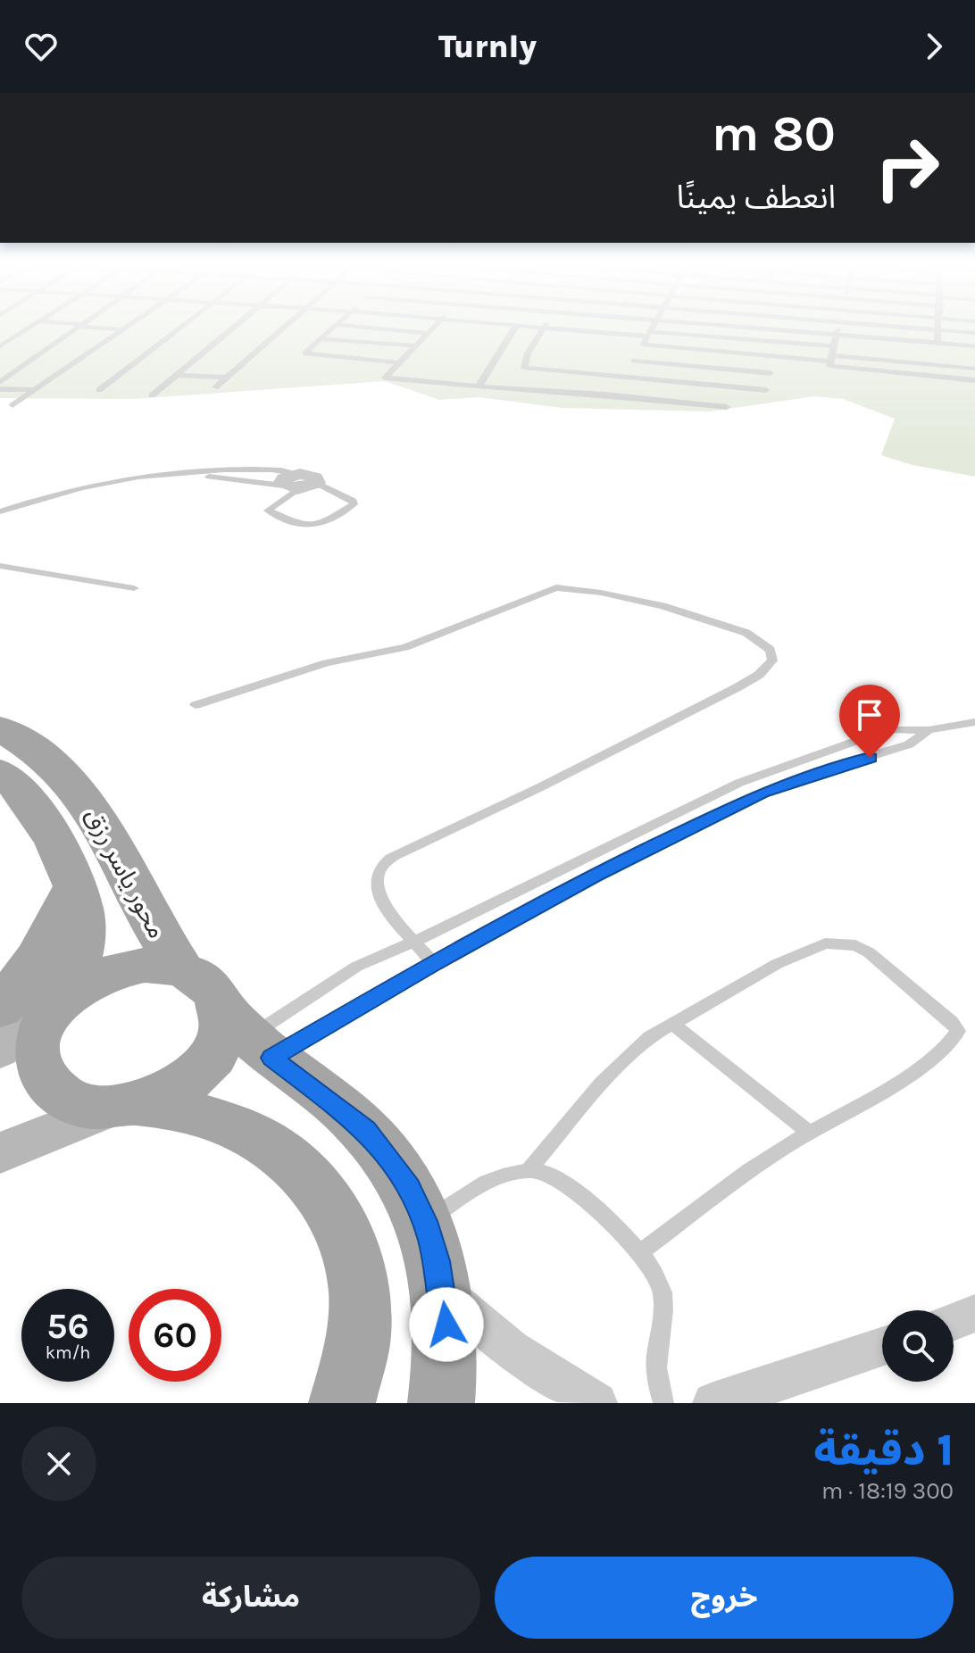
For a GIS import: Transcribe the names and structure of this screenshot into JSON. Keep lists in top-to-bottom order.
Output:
{
  "streets": {
    "main road": ["محور ياسر رزق"]
  },
  "page": {
    "header": "Turnly",
    "turn": ["80 m", "انعطف يمينًا"],
    "speed": "56 km/h",
    "limit": "60",
    "heading": ["1 دقيقة", "300 m · 18:19"],
    "buttons": ["خروج", "مشاركة"]
  }
}
